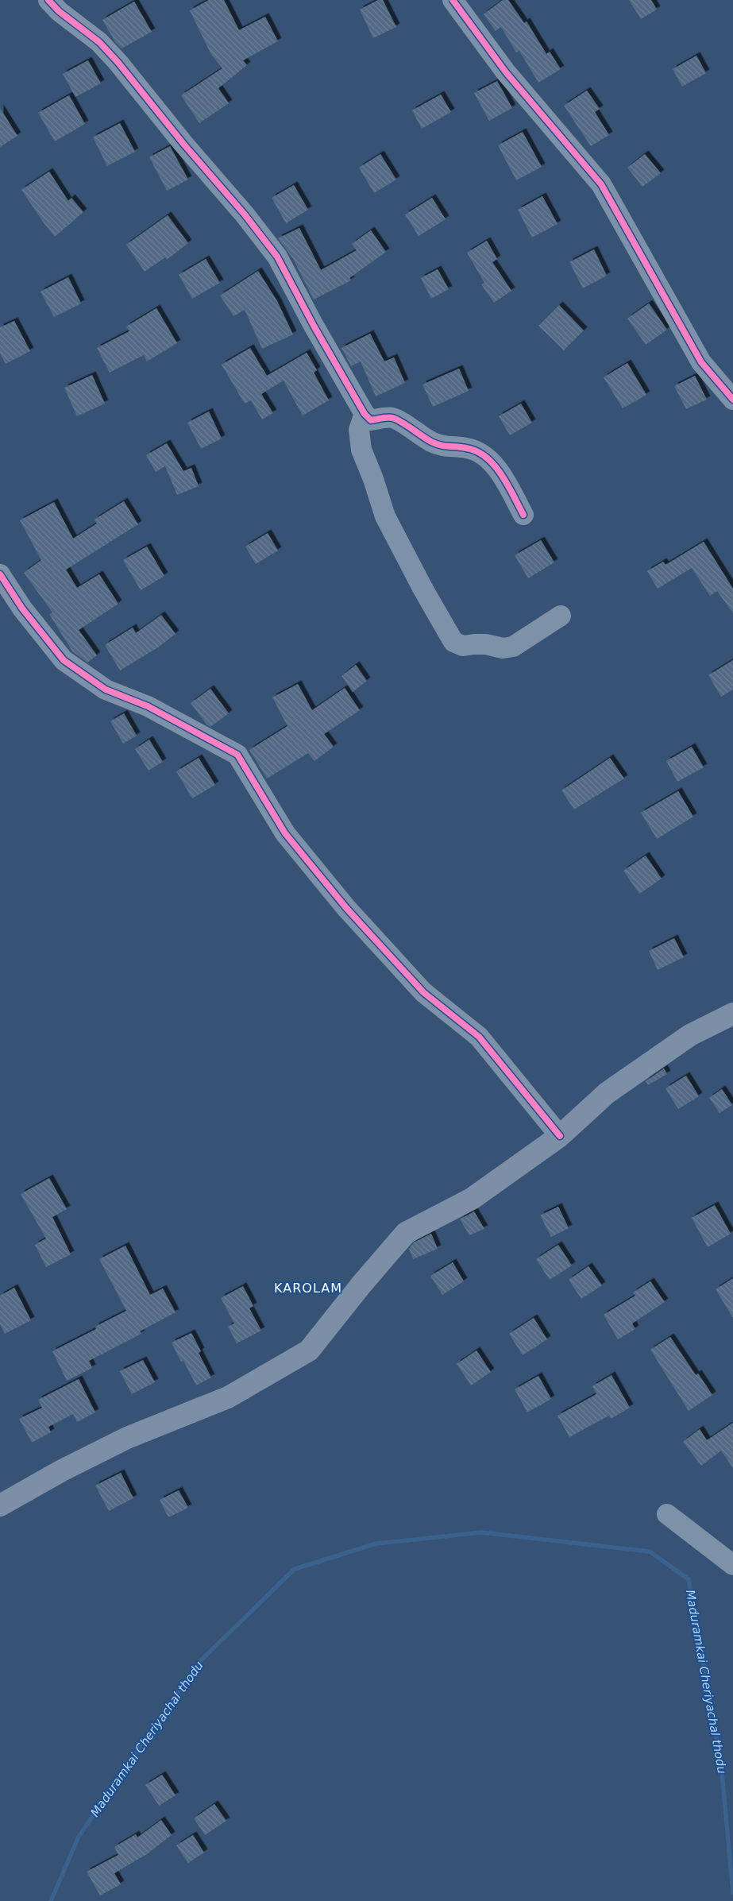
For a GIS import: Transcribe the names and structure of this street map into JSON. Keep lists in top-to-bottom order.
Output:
{
  "districts": ["KAROLAM"],
  "water": ["Maduramkai Cheriyachal thodu"]
}
